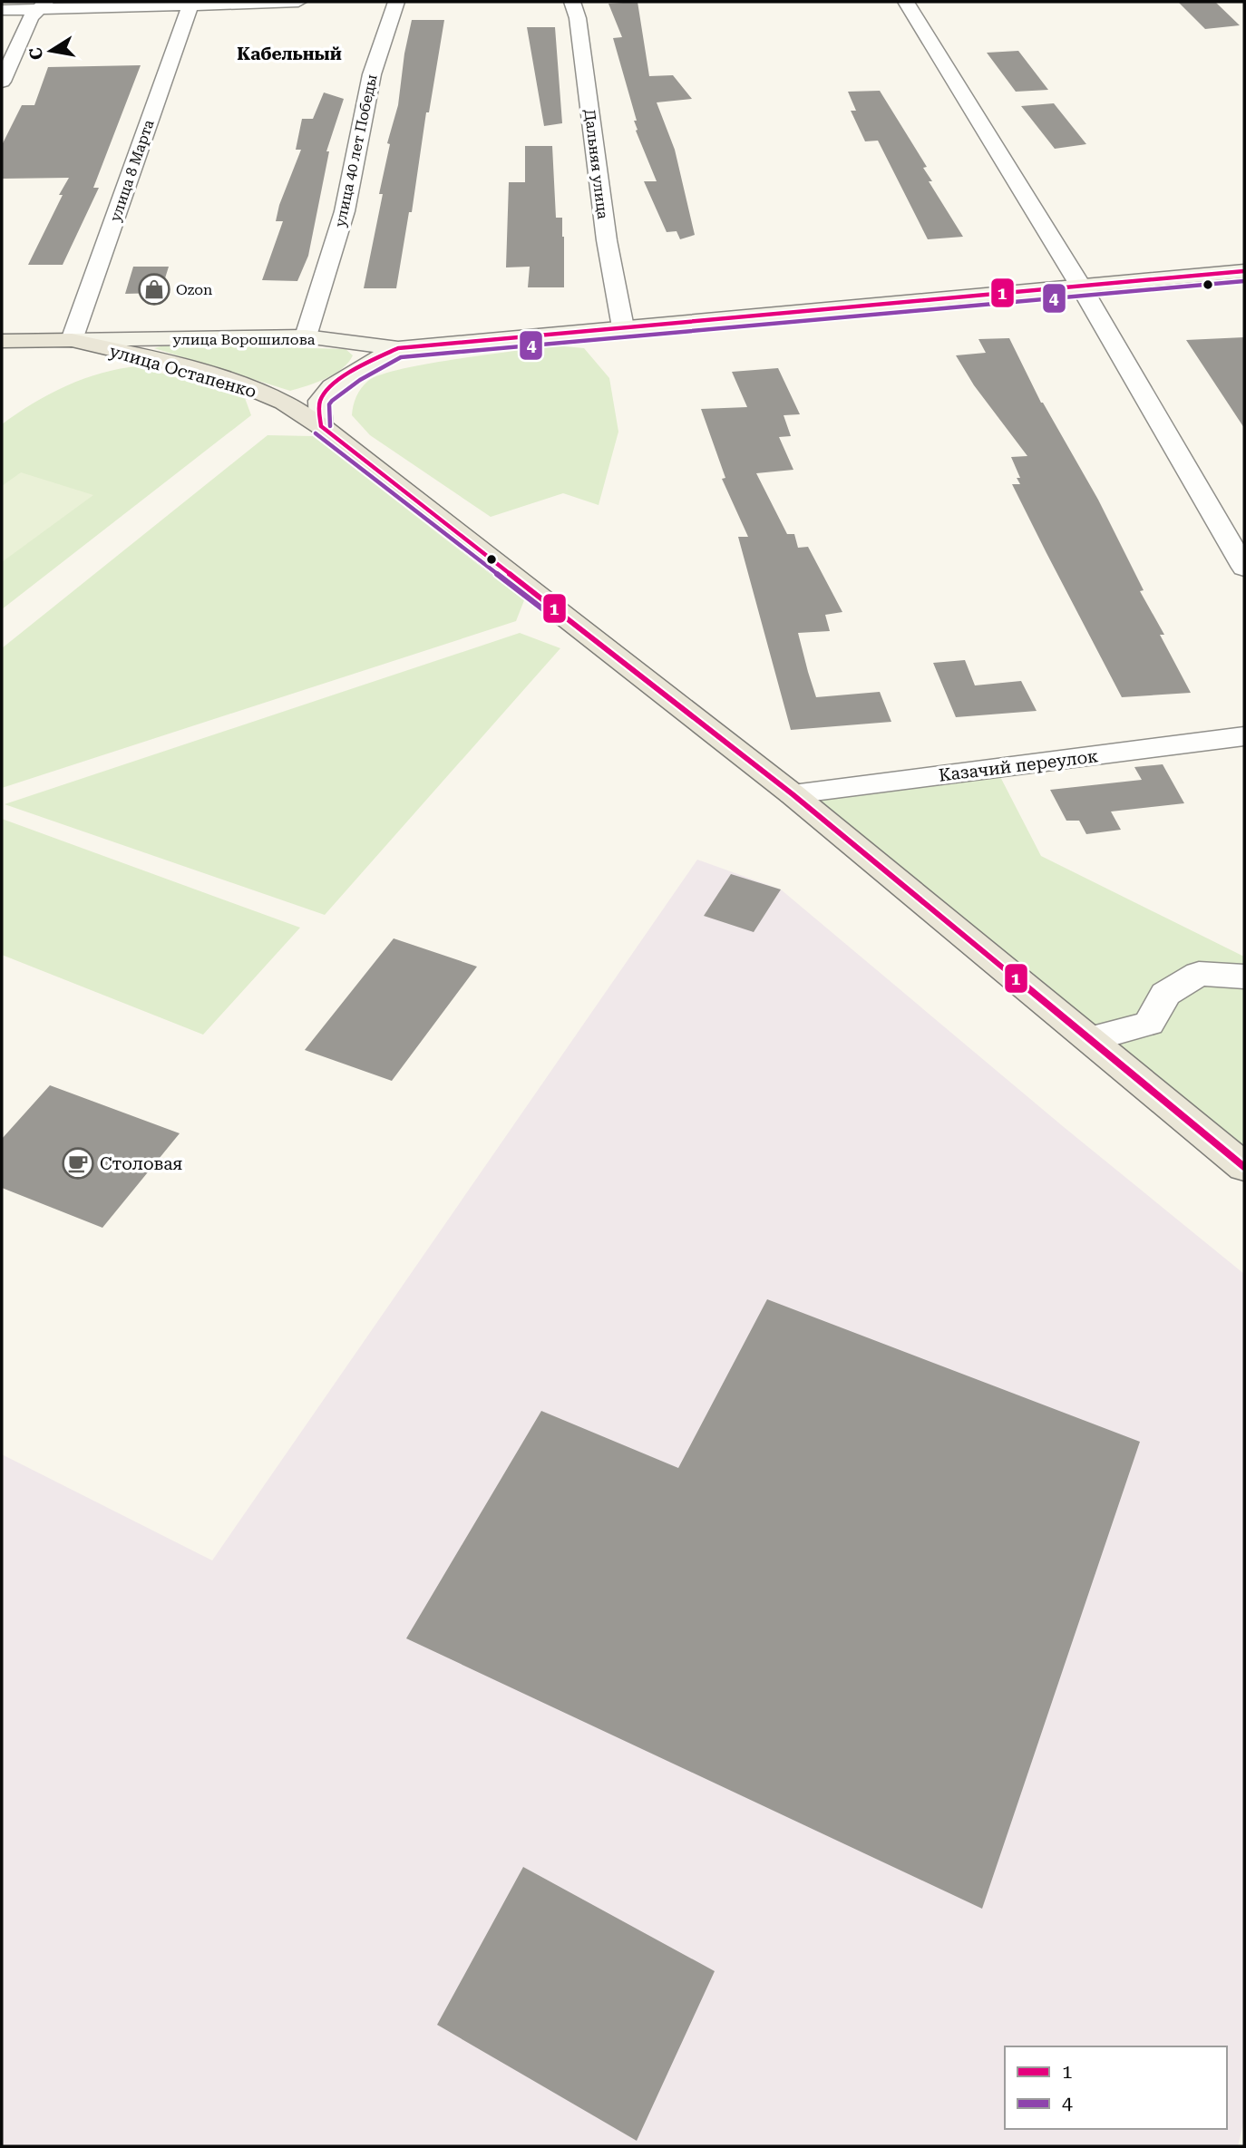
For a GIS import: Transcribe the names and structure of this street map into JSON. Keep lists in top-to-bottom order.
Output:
{
  "streets": {
    "main road": ["улица Ворошилова", "улица Остапенко"],
    "street": [
      "улица 40 лет Победы",
      "Дальняя улица",
      "улица 8 Марта",
      "Казачий переулок"
    ]
  },
  "crossings": [
    ["улица 40 лет Победы", "улица Ворошилова"],
    ["Дальняя улица", "улица Ворошилова"],
    ["улица 8 Марта", "улица Ворошилова"],
    ["улица 8 Марта", "улица Остапенко"],
    ["улица Ворошилова", "улица Остапенко"],
    ["улица Остапенко", "Казачий переулок"]
  ],
  "districts": ["Кабельный"],
  "places": {
    "shop": ["Ozon"],
    "cafe": ["Столовая"]
  },
  "lines": ["transit line 1", "transit line 4"],
  "legend": ["1", "4"],
  "north": "left"
}
